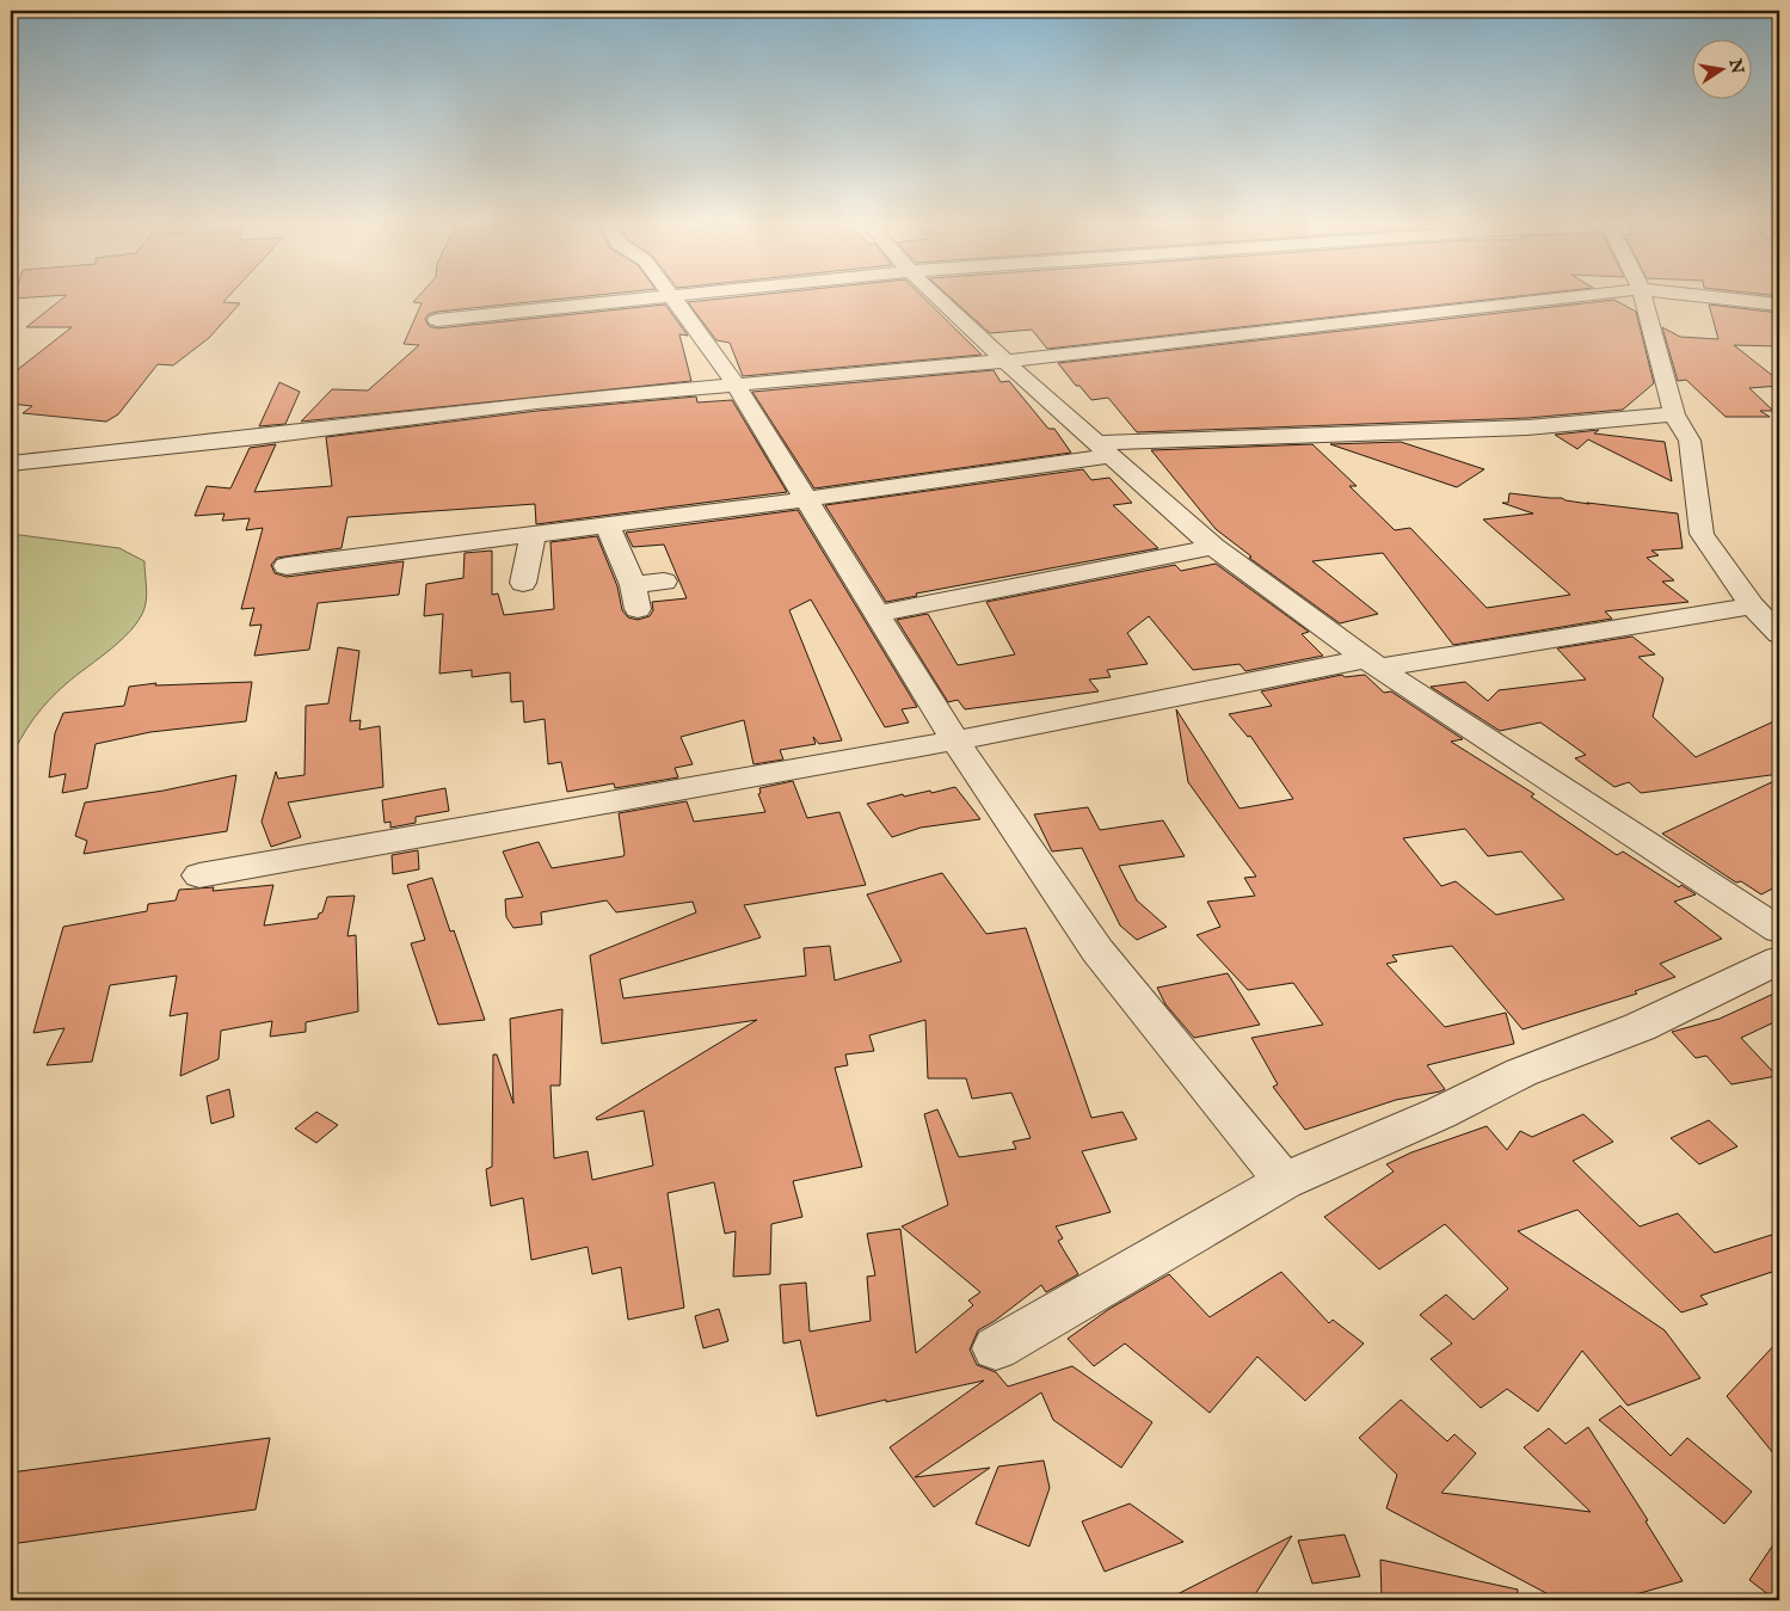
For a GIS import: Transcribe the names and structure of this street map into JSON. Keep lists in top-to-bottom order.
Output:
{
  "north": "right"
}
